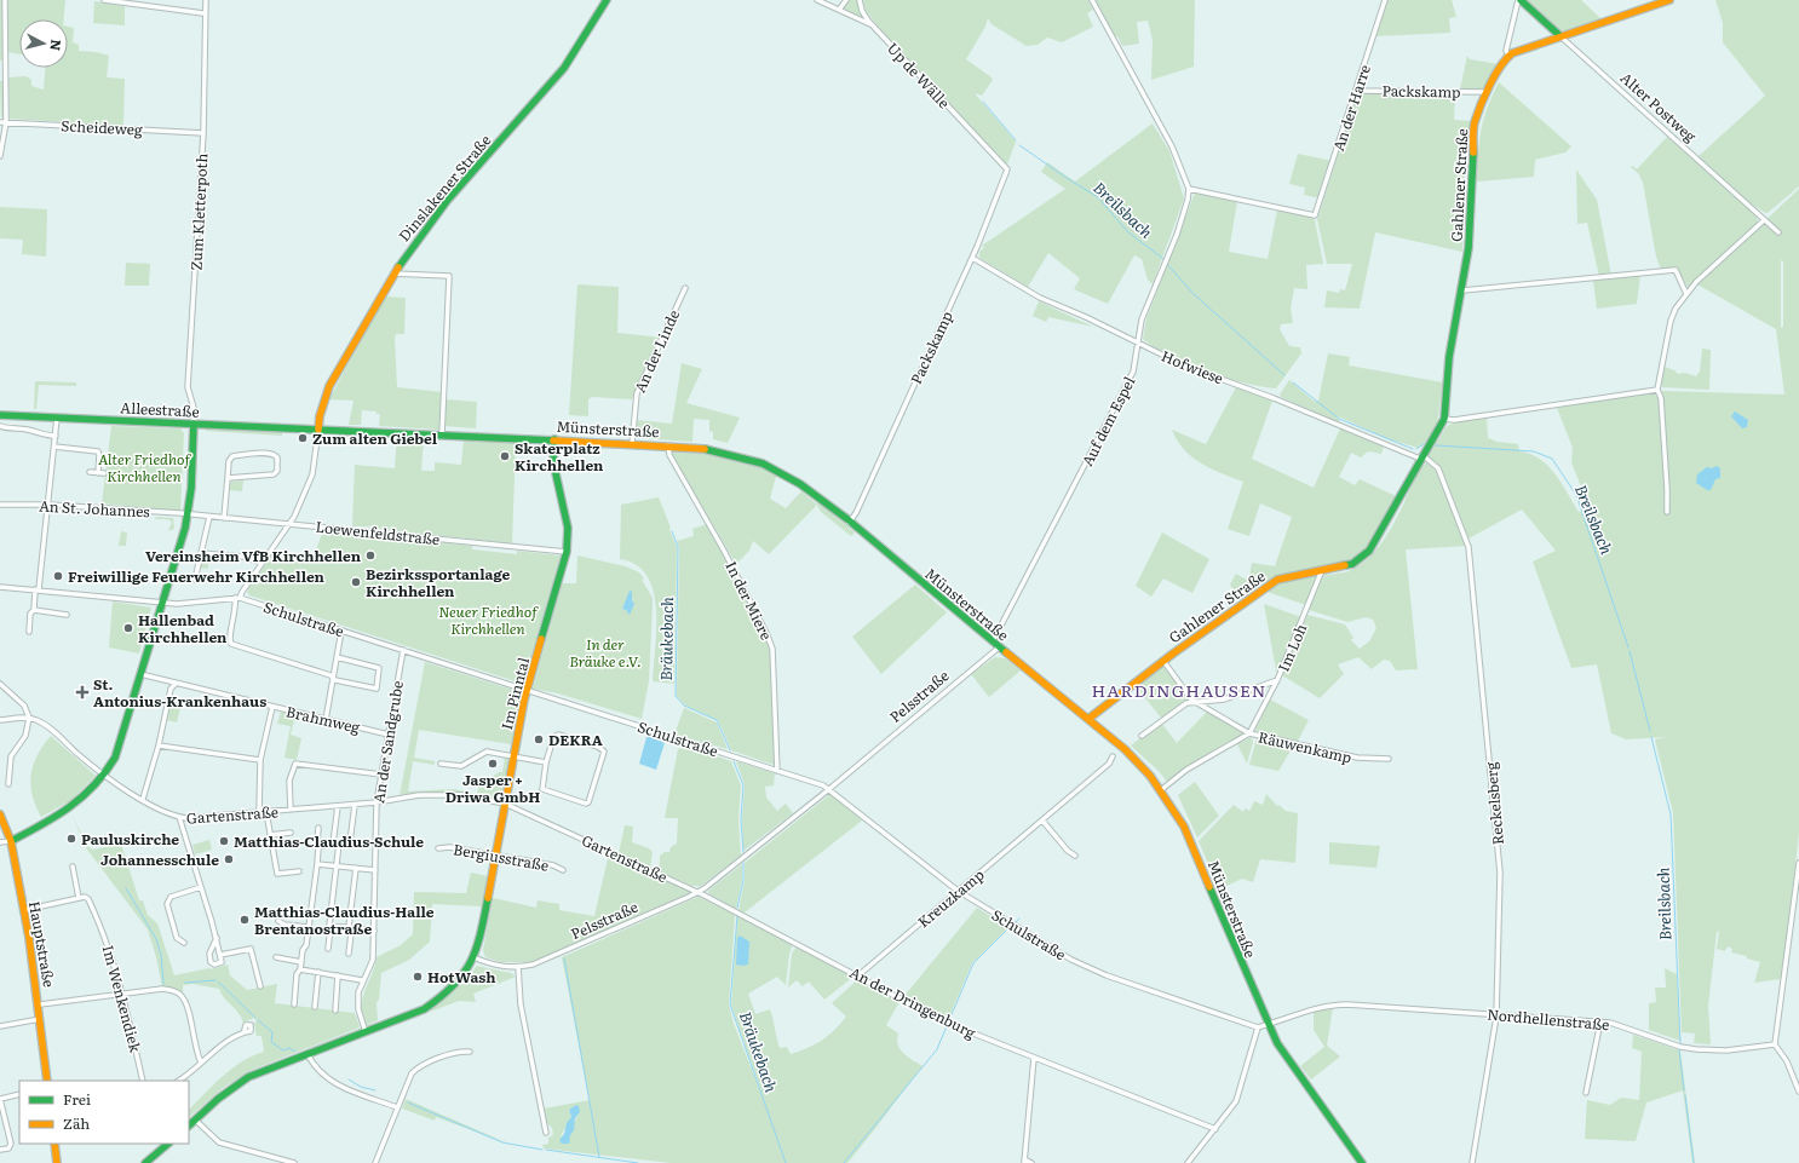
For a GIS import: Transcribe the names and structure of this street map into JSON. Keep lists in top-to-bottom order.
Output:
{
  "streets": {
    "main road": [
      "Alter Postweg",
      "Gahlener Straße",
      "Dinslakener Straße",
      "Alleestraße",
      "Münsterstraße",
      "Im Pinntal",
      "Hauptstraße"
    ],
    "street": [
      "Up de Wälle",
      "Packskamp",
      "An der Harre",
      "Scheideweg",
      "Zum Kletterpoth",
      "An der Linde",
      "Hofwiese",
      "Auf dem Espel",
      "An St. Johannes",
      "Loewenfeldstraße",
      "In der Miere",
      "Schulstraße",
      "Im Loh",
      "Pelsstraße",
      "Brahmweg",
      "An der Sandgrube",
      "Räuwenkamp",
      "Reckelsberg",
      "Gartenstraße",
      "Bergiusstraße",
      "Kreuzkamp",
      "Im Wenkendiek",
      "An der Dringenburg",
      "Nordhellenstraße"
    ]
  },
  "crossings": [
    ["Up de Wälle", "Packskamp"],
    ["Packskamp", "An der Harre"],
    ["Packskamp", "Gahlener Straße"],
    ["Packskamp", "Hofwiese"],
    ["Packskamp", "Münsterstraße"],
    ["An der Harre", "Auf dem Espel"],
    ["Scheideweg", "Zum Kletterpoth"],
    ["Gahlener Straße", "Hofwiese"],
    ["Gahlener Straße", "Münsterstraße"],
    ["Gahlener Straße", "Im Loh"],
    ["Gahlener Straße", "Räuwenkamp"],
    ["Gahlener Straße", "Reckelsberg"],
    ["Dinslakener Straße", "Alleestraße"],
    ["Dinslakener Straße", "Münsterstraße"],
    ["Zum Kletterpoth", "Alleestraße"],
    ["An der Linde", "Münsterstraße"],
    ["Hofwiese", "Auf dem Espel"],
    ["Hofwiese", "Reckelsberg"],
    ["Alleestraße", "Münsterstraße"],
    ["Auf dem Espel", "Münsterstraße"],
    ["Münsterstraße", "In der Miere"],
    ["Münsterstraße", "Im Pinntal"],
    ["Münsterstraße", "Pelsstraße"],
    ["Münsterstraße", "Nordhellenstraße"],
    ["An St. Johannes", "Loewenfeldstraße"],
    ["Loewenfeldstraße", "Im Pinntal"],
    ["In der Miere", "Schulstraße"],
    ["Schulstraße", "Im Pinntal"],
    ["Schulstraße", "Pelsstraße"],
    ["Schulstraße", "An der Sandgrube"],
    ["Schulstraße", "Kreuzkamp"],
    ["Im Loh", "Räuwenkamp"],
    ["Im Pinntal", "Pelsstraße"],
    ["Im Pinntal", "Gartenstraße"],
    ["Im Pinntal", "Bergiusstraße"],
    ["Pelsstraße", "Gartenstraße"],
    ["Pelsstraße", "An der Dringenburg"],
    ["Brahmweg", "An der Sandgrube"],
    ["An der Sandgrube", "Gartenstraße"],
    ["Reckelsberg", "Nordhellenstraße"],
    ["Gartenstraße", "An der Dringenburg"],
    ["Kreuzkamp", "An der Dringenburg"]
  ],
  "districts": ["HARDINGHAUSEN"],
  "water": ["Breilsbach", "Bräukebach"],
  "parks": ["Alter Friedhof Kirchhellen", "Neuer Friedhof Kirchhellen", "In der Bräuke e.V."],
  "places": {
    "other": [
      "Zum alten Giebel",
      "Skaterplatz Kirchhellen",
      "Vereinsheim VfB Kirchhellen",
      "Freiwillige Feuerwehr Kirchhellen",
      "Bezirkssportanlage Kirchhellen",
      "Hallenbad Kirchhellen",
      "DEKRA",
      "Jasper + Driwa GmbH",
      "Pauluskirche",
      "Matthias-Claudius-Schule",
      "Johannesschule",
      "Matthias-Claudius-Halle Brentanostraße",
      "HotWash"
    ],
    "health": ["St. Antonius-Krankenhaus"]
  },
  "legend": ["Frei", "Zäh"],
  "north": "right"
}
